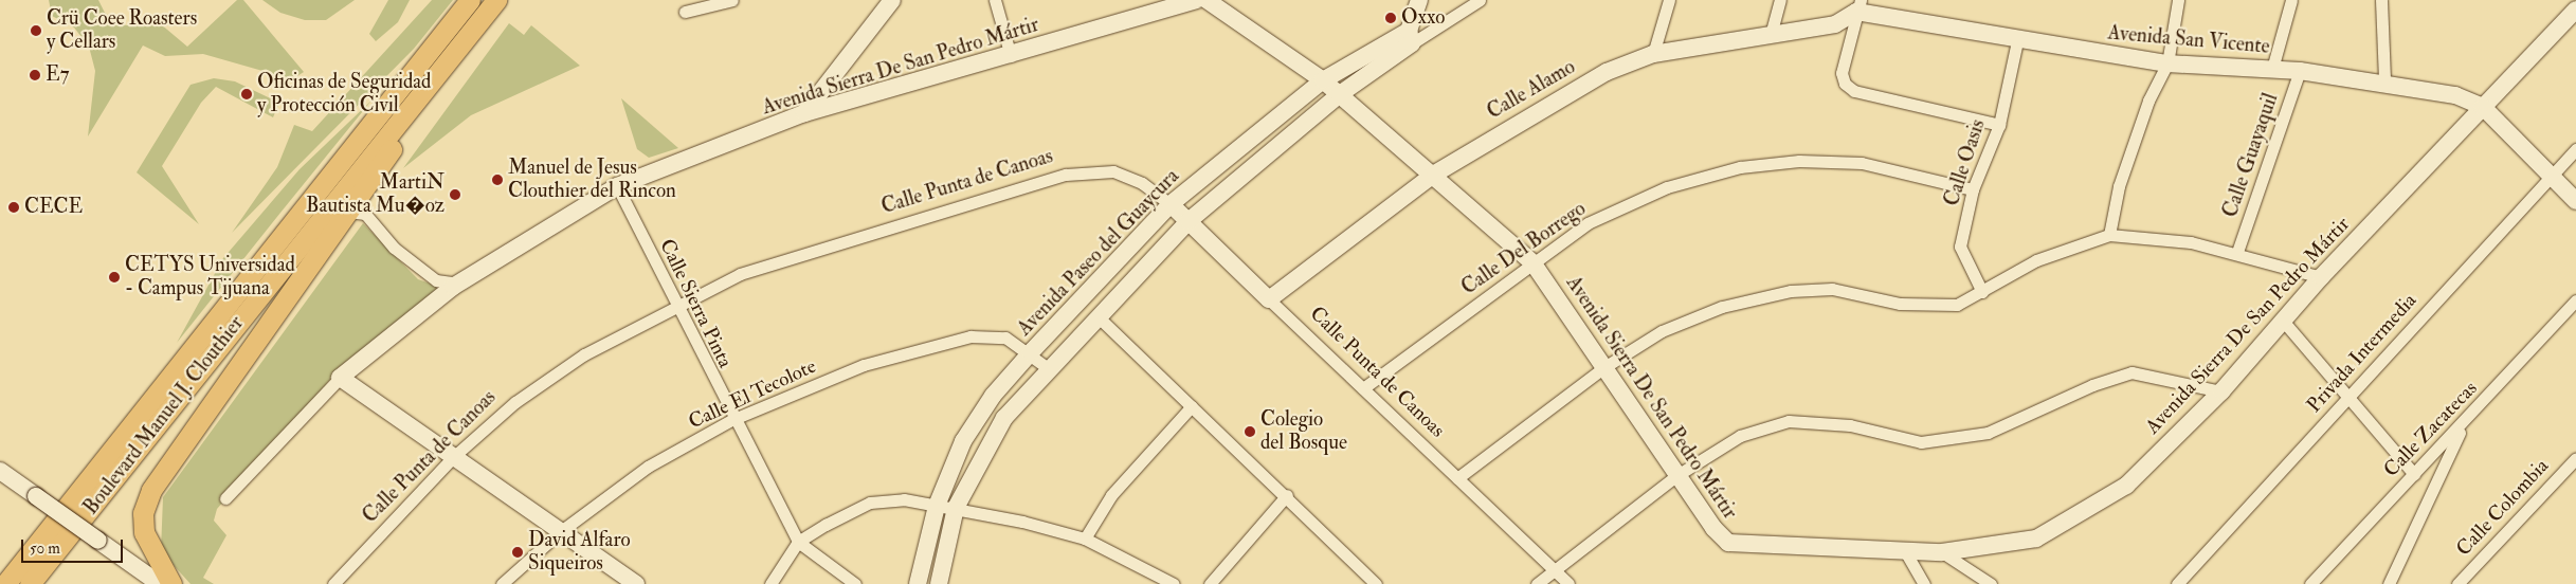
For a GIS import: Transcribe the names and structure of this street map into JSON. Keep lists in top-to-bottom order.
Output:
{
  "streets": {
    "main road": ["Boulevard Manuel J. Clouthier"],
    "street": [
      "Avenida San Vicente",
      "Avenida Sierra De San Pedro Mártir",
      "Calle Alamo",
      "Calle Guayaquil",
      "Calle Oasis",
      "Calle Punta de Canoas",
      "Calle Del Borrego",
      "Avenida Paseo del Guaycura",
      "Calle Sierra Pinta",
      "Privada Intermedia",
      "Calle El Tecolote",
      "Calle Zacatecas",
      "Calle Colombia"
    ]
  },
  "crossings": [
    ["Avenida San Vicente", "Avenida Sierra De San Pedro Mártir"],
    ["Avenida San Vicente", "Calle Alamo"],
    ["Avenida San Vicente", "Calle Guayaquil"],
    ["Avenida San Vicente", "Calle Oasis"],
    ["Avenida Sierra De San Pedro Mártir", "Calle Alamo"],
    ["Avenida Sierra De San Pedro Mártir", "Calle Del Borrego"],
    ["Avenida Sierra De San Pedro Mártir", "Avenida Paseo del Guaycura"],
    ["Avenida Sierra De San Pedro Mártir", "Calle Sierra Pinta"],
    ["Calle Alamo", "Calle Punta de Canoas"],
    ["Calle Oasis", "Calle Del Borrego"],
    ["Calle Punta de Canoas", "Calle Del Borrego"],
    ["Calle Punta de Canoas", "Avenida Paseo del Guaycura"],
    ["Calle Punta de Canoas", "Calle Sierra Pinta"],
    ["Avenida Paseo del Guaycura", "Calle El Tecolote"],
    ["Calle Sierra Pinta", "Calle El Tecolote"]
  ],
  "places": [
    "Oxxo",
    "Crü Coee Roasters y Cellars",
    "E7",
    "Oficinas de Seguridad y Protección Civil",
    "Manuel de Jesus Clouthier del Rincon",
    "MartiN Bautista Mu�oz",
    "CECE",
    "CETYS Universidad - Campus Tijuana",
    "Colegio del Bosque",
    "David Alfaro Siqueiros"
  ],
  "scale_bar": "50 m"
}
